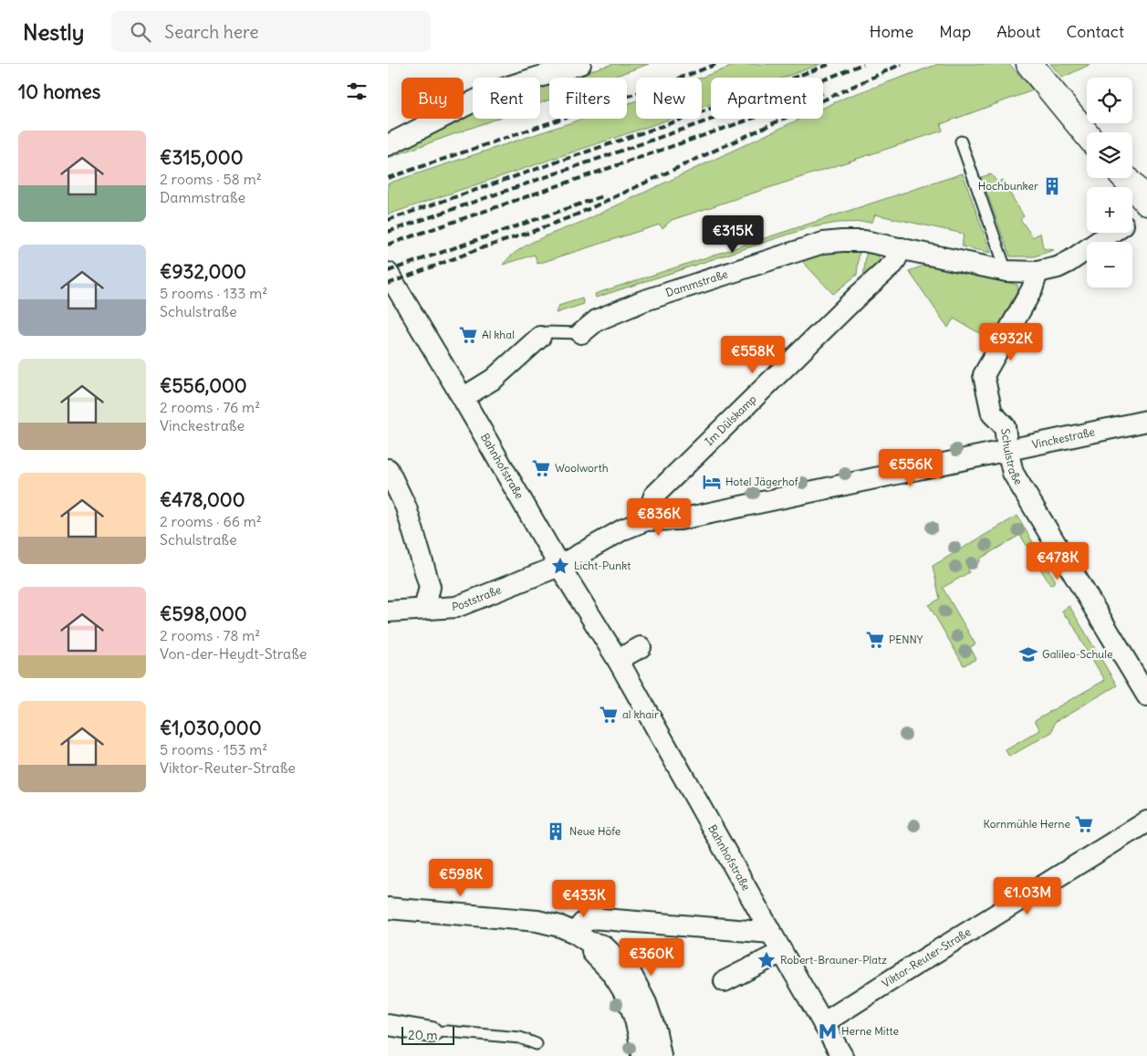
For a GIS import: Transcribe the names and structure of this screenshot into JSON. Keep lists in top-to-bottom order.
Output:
{
  "streets": {
    "street": [
      "Dammstraße",
      "Im Dülskamp",
      "Vinckestraße",
      "Schulstraße",
      "Bahnhofstraße",
      "Poststraße",
      "Viktor-Reuter-Straße"
    ]
  },
  "crossings": [
    ["Dammstraße", "Im Dülskamp"],
    ["Dammstraße", "Schulstraße"],
    ["Dammstraße", "Bahnhofstraße"],
    ["Im Dülskamp", "Vinckestraße"],
    ["Vinckestraße", "Schulstraße"],
    ["Vinckestraße", "Bahnhofstraße"],
    ["Vinckestraße", "Poststraße"],
    ["Bahnhofstraße", "Poststraße"],
    ["Bahnhofstraße", "Viktor-Reuter-Straße"]
  ],
  "places": {
    "building": ["Hochbunker", "Neue Höfe"],
    "supermarket": [
      "Al khal",
      "Woolworth",
      "PENNY",
      "al khair",
      "Kornmühle Herne"
    ],
    "hotel": ["Hotel Jägerhof"],
    "place": ["Licht-Punkt", "Robert-Brauner-Platz"],
    "school or university": ["Galileo-Schule"],
    "metro station": ["Herne Mitte"]
  },
  "scale_bar": "20 m",
  "page": {
    "header": "Nestly",
    "search": "Search here",
    "nav": [
      "Home",
      "Map",
      "About",
      "Contact"
    ],
    "heading": "10 homes",
    "map_buttons": ["+", "−"],
    "chip": [
      "Buy",
      "Rent",
      "Filters",
      "New",
      "Apartment"
    ],
    "list": [
      {
        "name": "€315,000",
        "note": "2 rooms · 58 m² · Dammstraße"
      },
      {
        "name": "€932,000",
        "note": "5 rooms · 133 m² · Schulstraße"
      },
      {
        "name": "€556,000",
        "note": "2 rooms · 76 m² · Vinckestraße"
      },
      {
        "name": "€478,000",
        "note": "2 rooms · 66 m² · Schulstraße"
      },
      {
        "name": "€598,000",
        "note": "2 rooms · 78 m² · Von-der-Heydt-Straße"
      },
      {
        "name": "€1,030,000",
        "note": "5 rooms · 153 m² · Viktor-Reuter-Straße"
      }
    ],
    "price": [
      "€315K",
      "€932K",
      "€558K",
      "€556K",
      "€836K",
      "€478K",
      "€598K",
      "€1.03M",
      "€433K",
      "€360K"
    ],
    "scale": "20 m"
  }
}
